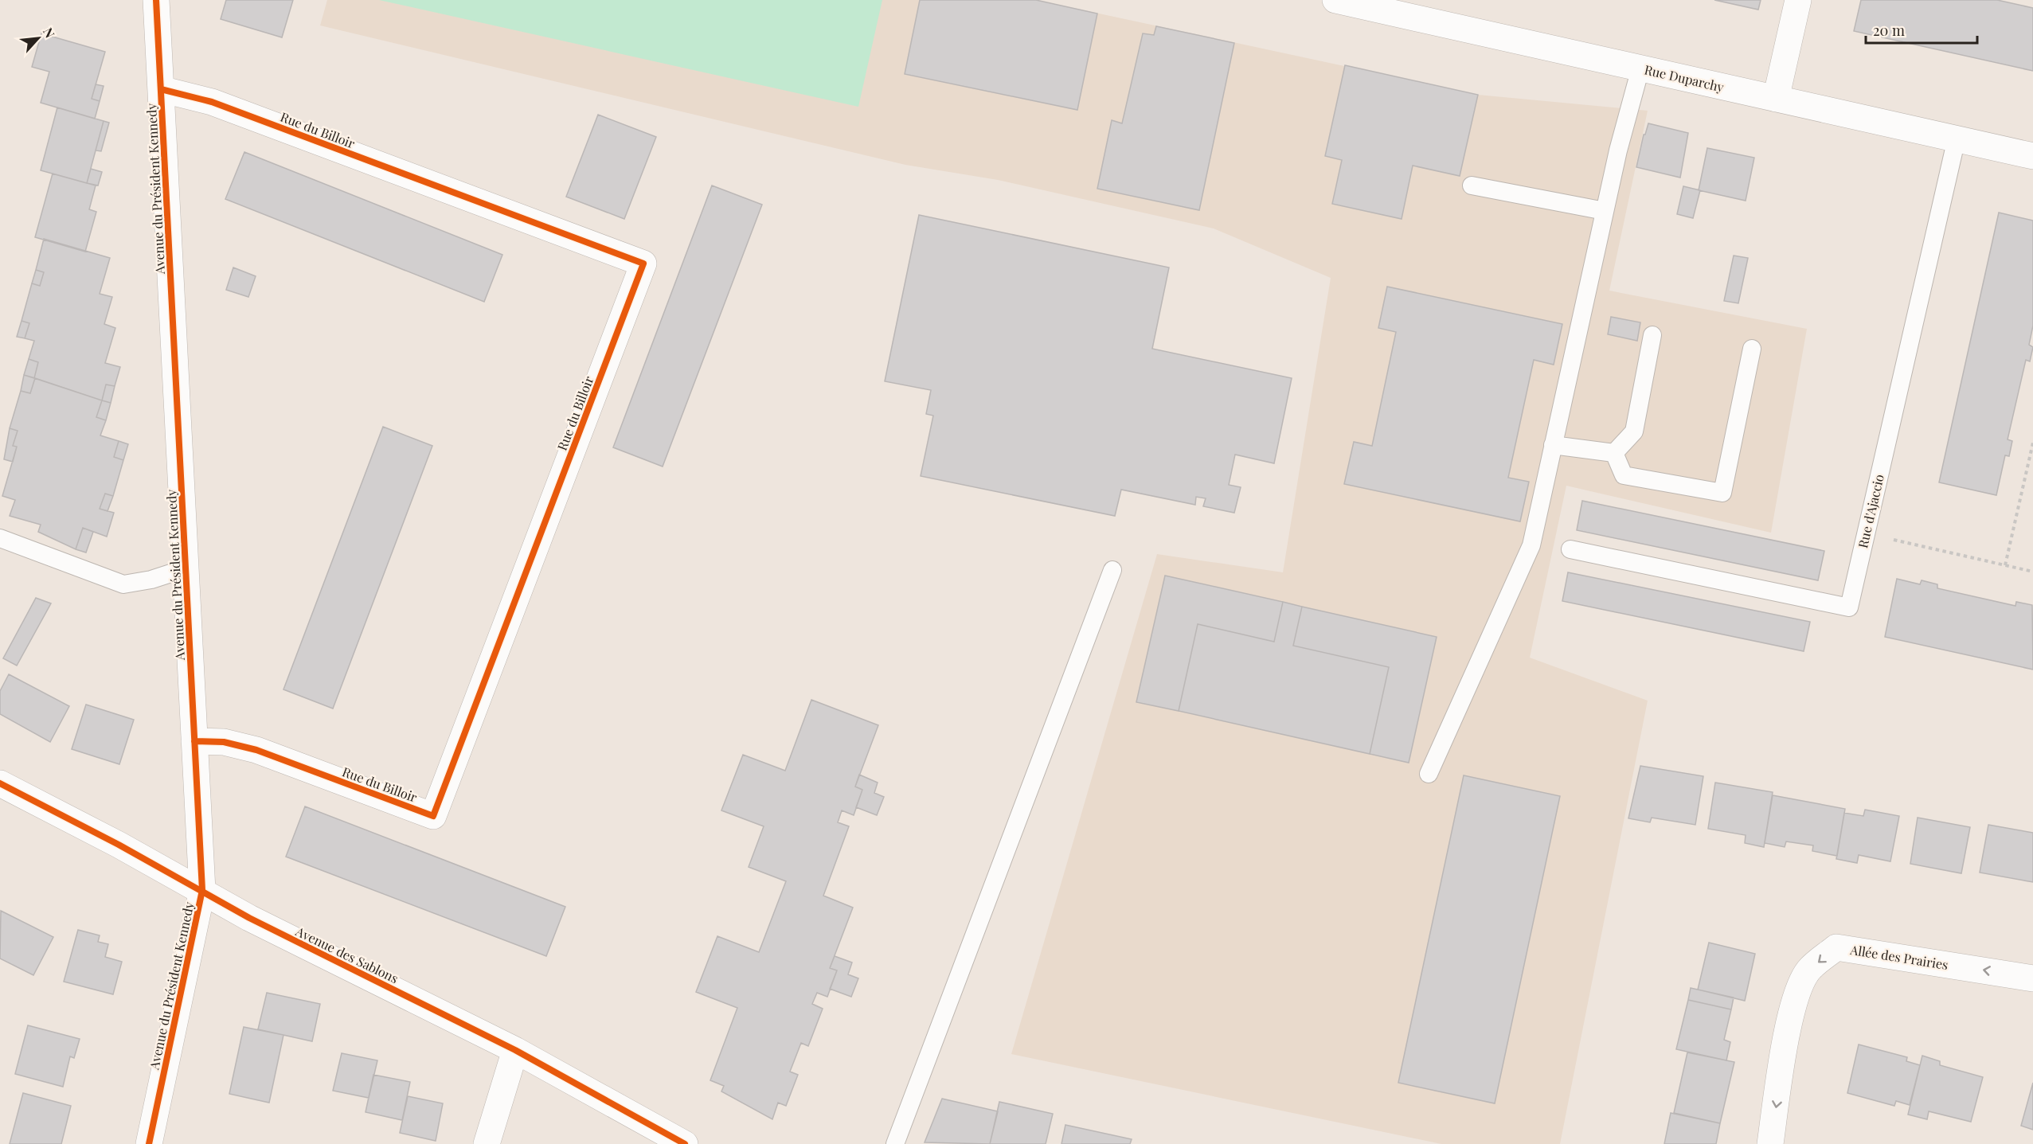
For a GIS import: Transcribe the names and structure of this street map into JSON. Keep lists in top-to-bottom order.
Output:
{
  "streets": {
    "street": [
      "Rue Duparchy",
      "Rue du Billoir",
      "Avenue du Président Kennedy",
      "Avenue des Sablons",
      "Allée des Prairies"
    ],
    "lane": ["Rue d'Ajaccio"]
  },
  "crossings": [
    ["Rue Duparchy", "Rue d'Ajaccio"],
    ["Rue du Billoir", "Avenue du Président Kennedy"],
    ["Avenue du Président Kennedy", "Avenue des Sablons"]
  ],
  "scale_bar": "20 m",
  "north": "top right"
}
